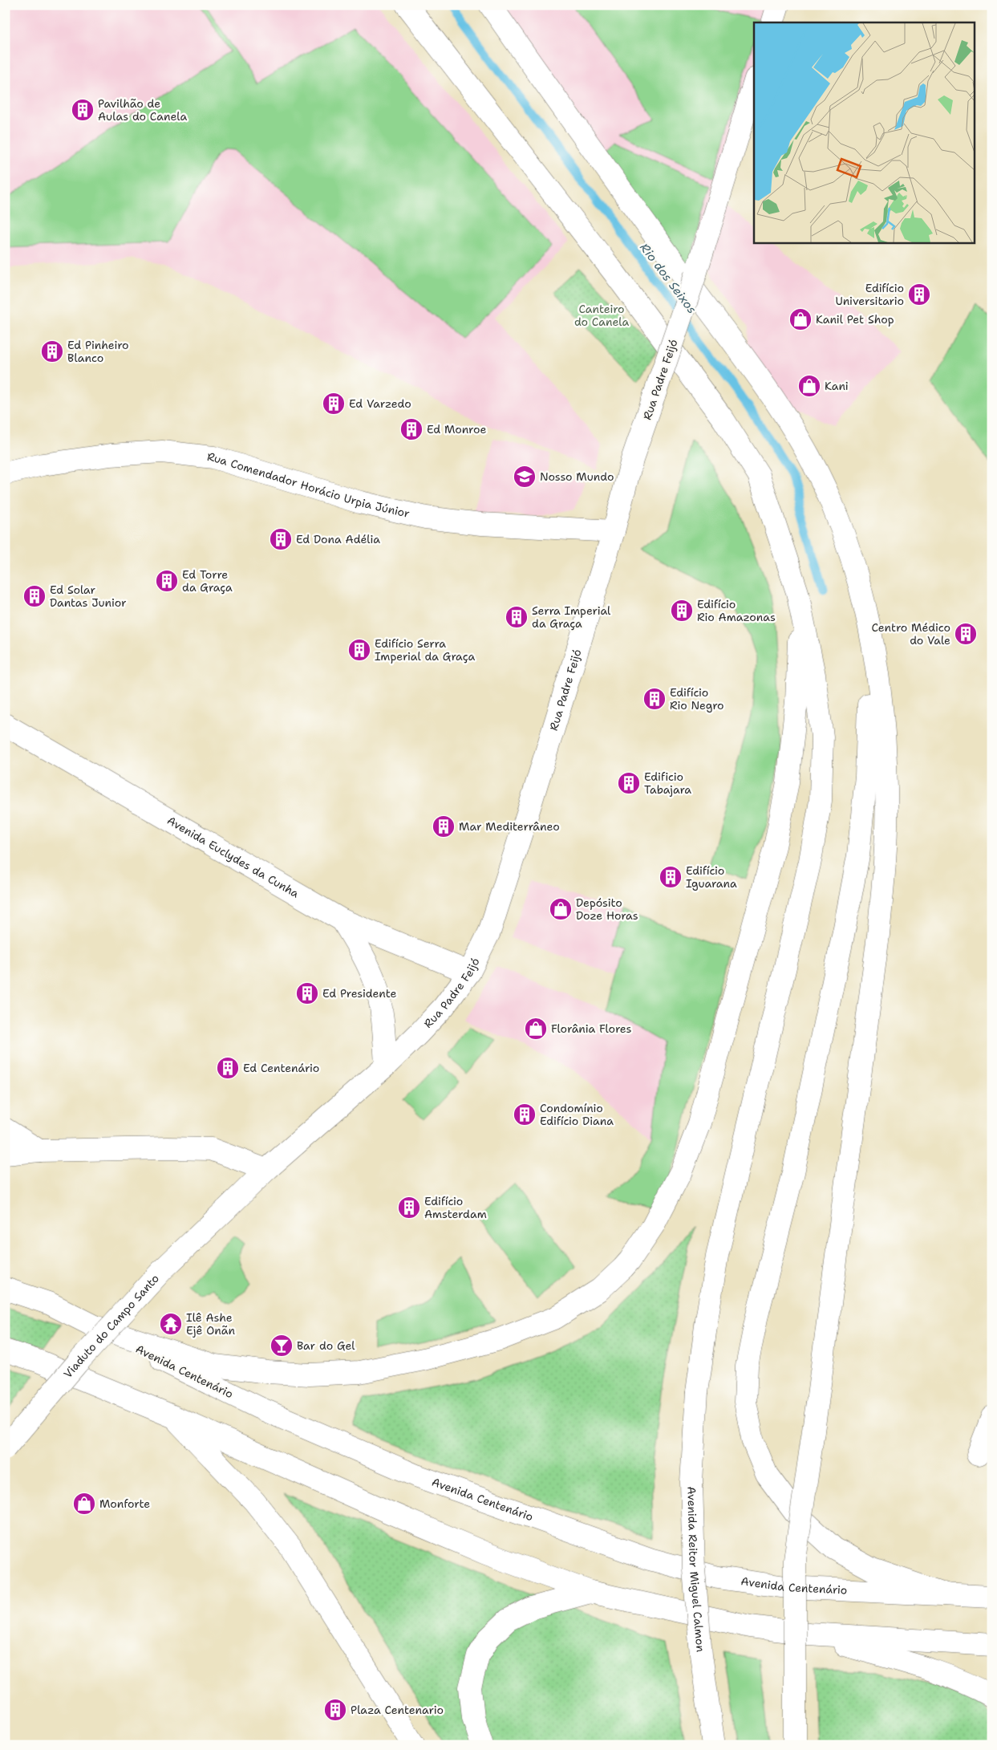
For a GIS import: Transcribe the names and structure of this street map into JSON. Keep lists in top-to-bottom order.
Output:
{
  "streets": {
    "main road": [
      "Rua Padre Feijó",
      "Rua Comendador Horácio Urpia Júnior",
      "Avenida Euclydes da Cunha",
      "Viaduto do Campo Santo",
      "Avenida Centenário",
      "Avenida Reitor Miguel Calmon"
    ]
  },
  "crossings": [
    ["Rua Padre Feijó", "Rua Comendador Horácio Urpia Júnior"],
    ["Rua Padre Feijó", "Avenida Euclydes da Cunha"],
    ["Rua Padre Feijó", "Viaduto do Campo Santo"]
  ],
  "water": ["Rio dos Seixos"],
  "parks": ["Canteiro do Canela"],
  "places": {
    "building": [
      "Pavilhão de Aulas do Canela",
      "Edifício Universitario",
      "Ed Pinheiro Blanco",
      "Ed Varzedo",
      "Ed Monroe",
      "Ed Dona Adélia",
      "Ed Torre da Graça",
      "Ed Solar Dantas Junior",
      "Edifício Rio Amazonas",
      "Serra Imperial da Graça",
      "Centro Médico do Vale",
      "Edifício Serra Imperial da Graça",
      "Edifício Rio Negro",
      "Edificio Tabajara",
      "Mar Mediterrâneo",
      "Edifício Iguarana",
      "Ed Presidente",
      "Ed Centenário",
      "Condomínio Edifício Diana",
      "Edifício Amsterdam",
      "Plaza Centenario"
    ],
    "shop": [
      "Kanil Pet Shop",
      "Kani",
      "Depósito Doze Horas",
      "Florânia Flores",
      "Monforte"
    ],
    "school or university": ["Nosso Mundo"],
    "temple": ["Ilê Ashe Ejê Onãn"],
    "bar": ["Bar do Gel"]
  }
}
